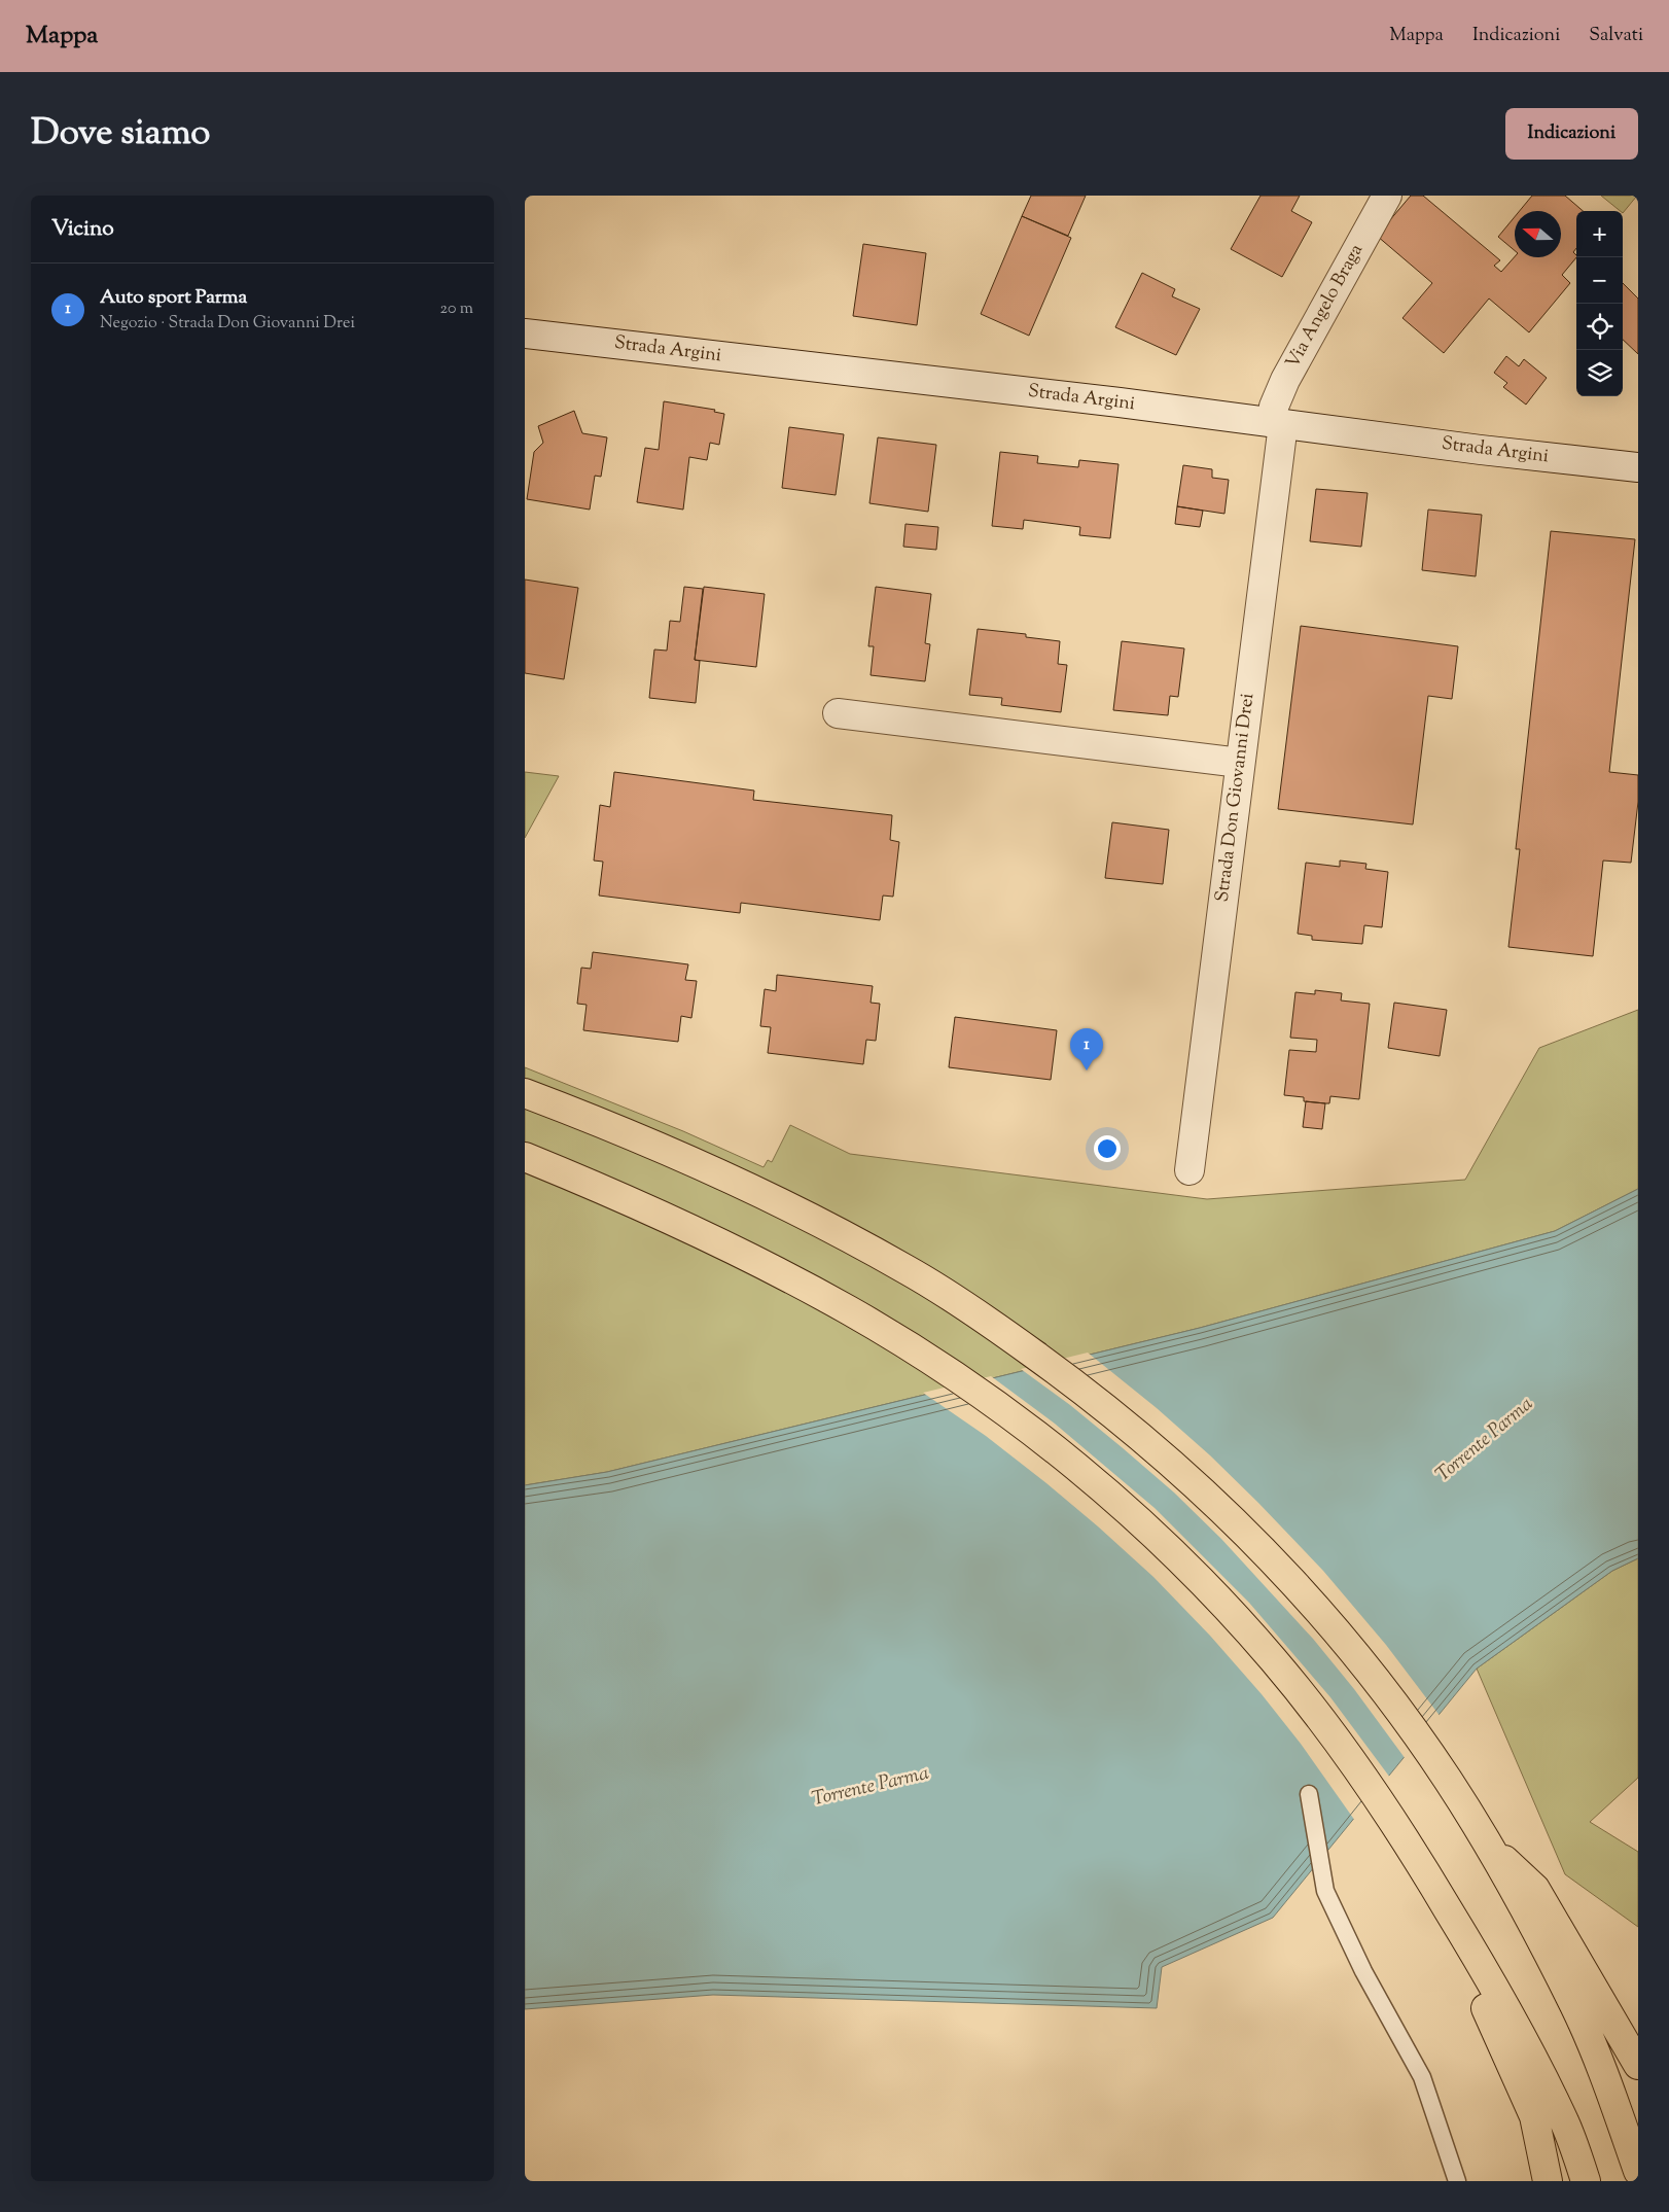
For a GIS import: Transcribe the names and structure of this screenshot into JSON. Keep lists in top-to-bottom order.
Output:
{
  "streets": {
    "street": ["Via Angelo Braga", "Strada Argini", "Strada Don Giovanni Drei"]
  },
  "crossings": [
    ["Via Angelo Braga", "Strada Argini"],
    ["Via Angelo Braga", "Strada Don Giovanni Drei"],
    ["Strada Argini", "Strada Don Giovanni Drei"]
  ],
  "water": ["Torrente Parma"],
  "north": "left",
  "page": {
    "header": "Mappa",
    "nav": ["Mappa", "Indicazioni", "Salvati"],
    "title": "Dove siamo",
    "buttons": "Indicazioni",
    "heading": "Vicino",
    "map_buttons": ["+", "−"],
    "list": [
      {
        "mark": "1",
        "name": "Auto sport Parma",
        "note": "Negozio · Strada Don Giovanni Drei",
        "value": "20 m"
      }
    ],
    "pins": "1"
  }
}
